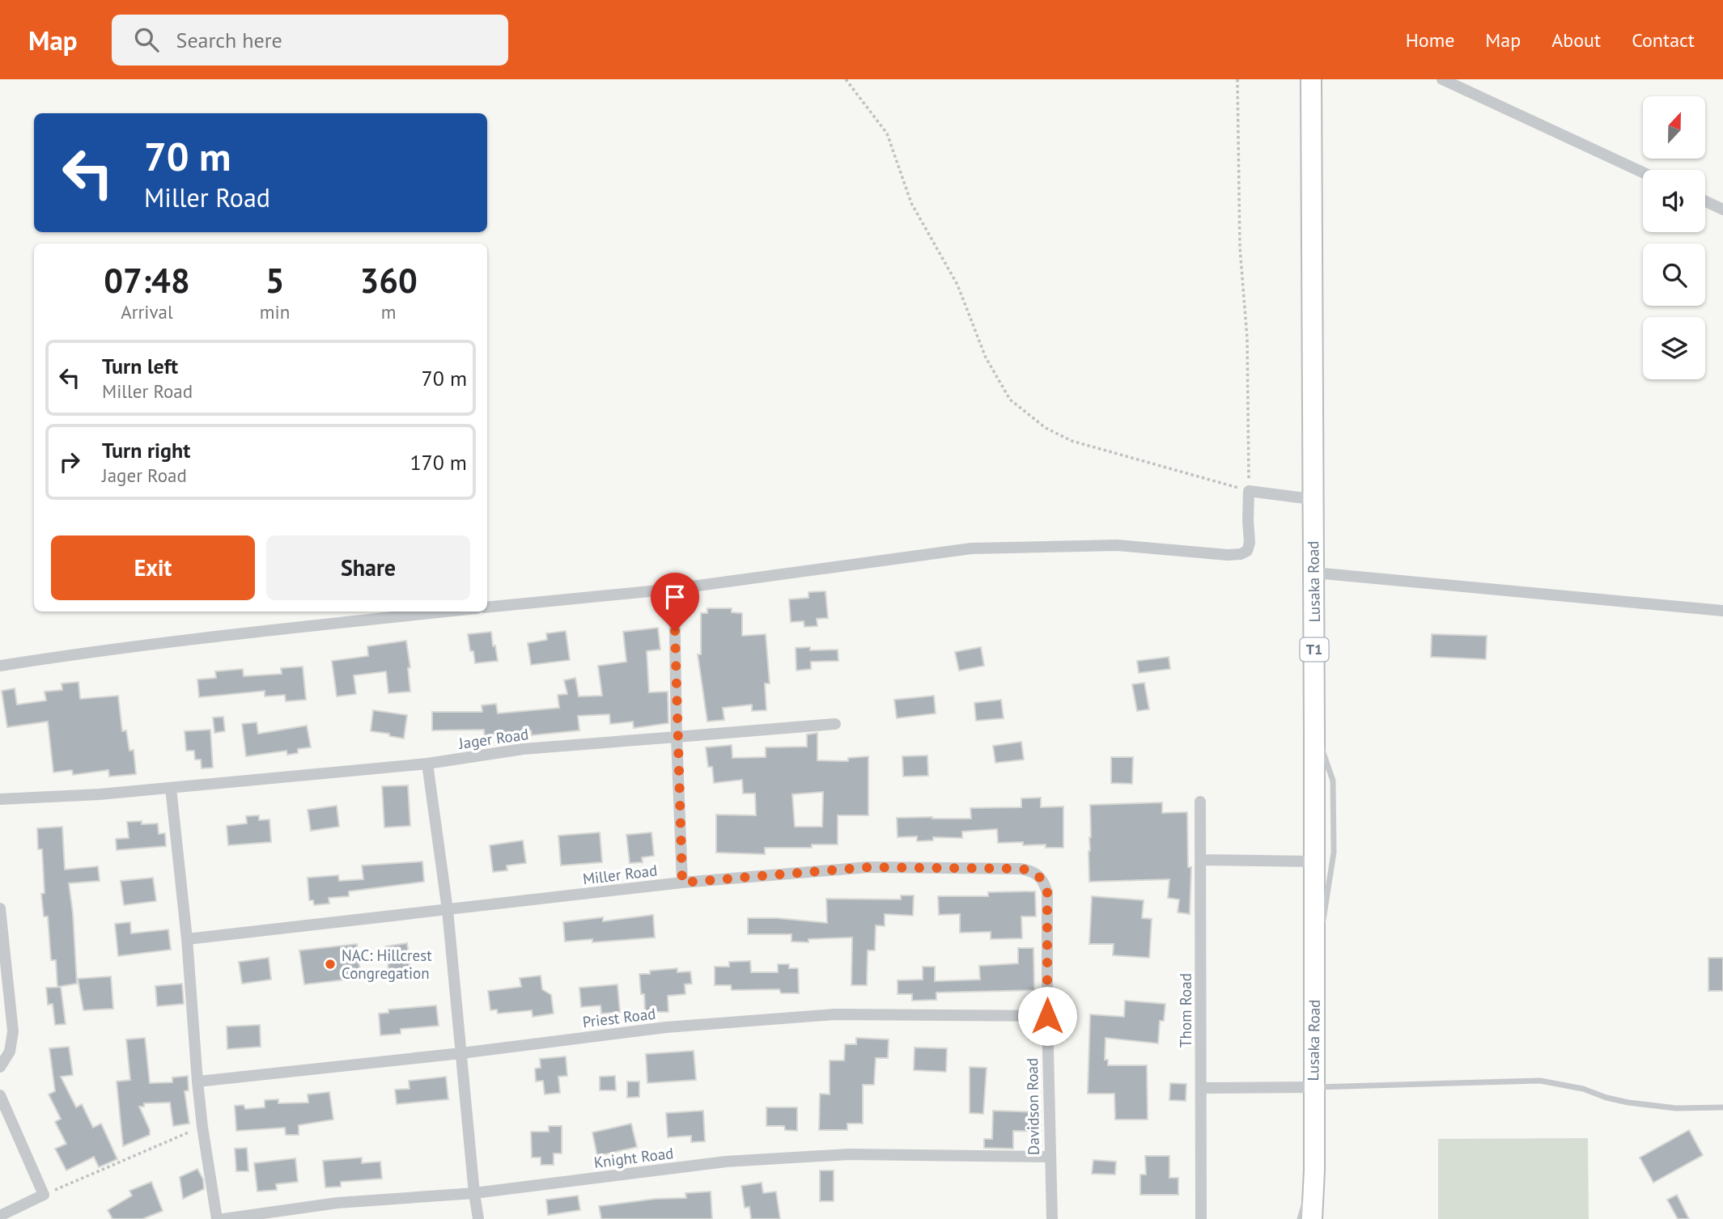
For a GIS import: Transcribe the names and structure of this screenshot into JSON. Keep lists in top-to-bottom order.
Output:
{
  "streets": {
    "highway": ["Lusaka Road", "T1"],
    "street": [
      "Jager Road",
      "Miller Road",
      "Thom Road",
      "Priest Road",
      "Davidson Road",
      "Knight Road"
    ]
  },
  "crossings": [
    ["Miller Road", "Davidson Road"],
    ["Priest Road", "Davidson Road"],
    ["Davidson Road", "Knight Road"]
  ],
  "places": ["NAC: Hillcrest Congregation"],
  "north": "top",
  "page": {
    "header": "Map",
    "search": "Search here",
    "nav": [
      "Home",
      "Map",
      "About",
      "Contact"
    ],
    "turn": ["70 m", "Miller Road"],
    "eta": [
      "07:48",
      "Arrival",
      "5",
      "min",
      "360",
      "m"
    ],
    "list": [
      {
        "name": "Turn left",
        "note": "Miller Road",
        "value": "70 m"
      },
      {
        "name": "Turn right",
        "note": "Jager Road",
        "value": "170 m"
      }
    ],
    "buttons": ["Exit", "Share"]
  }
}
